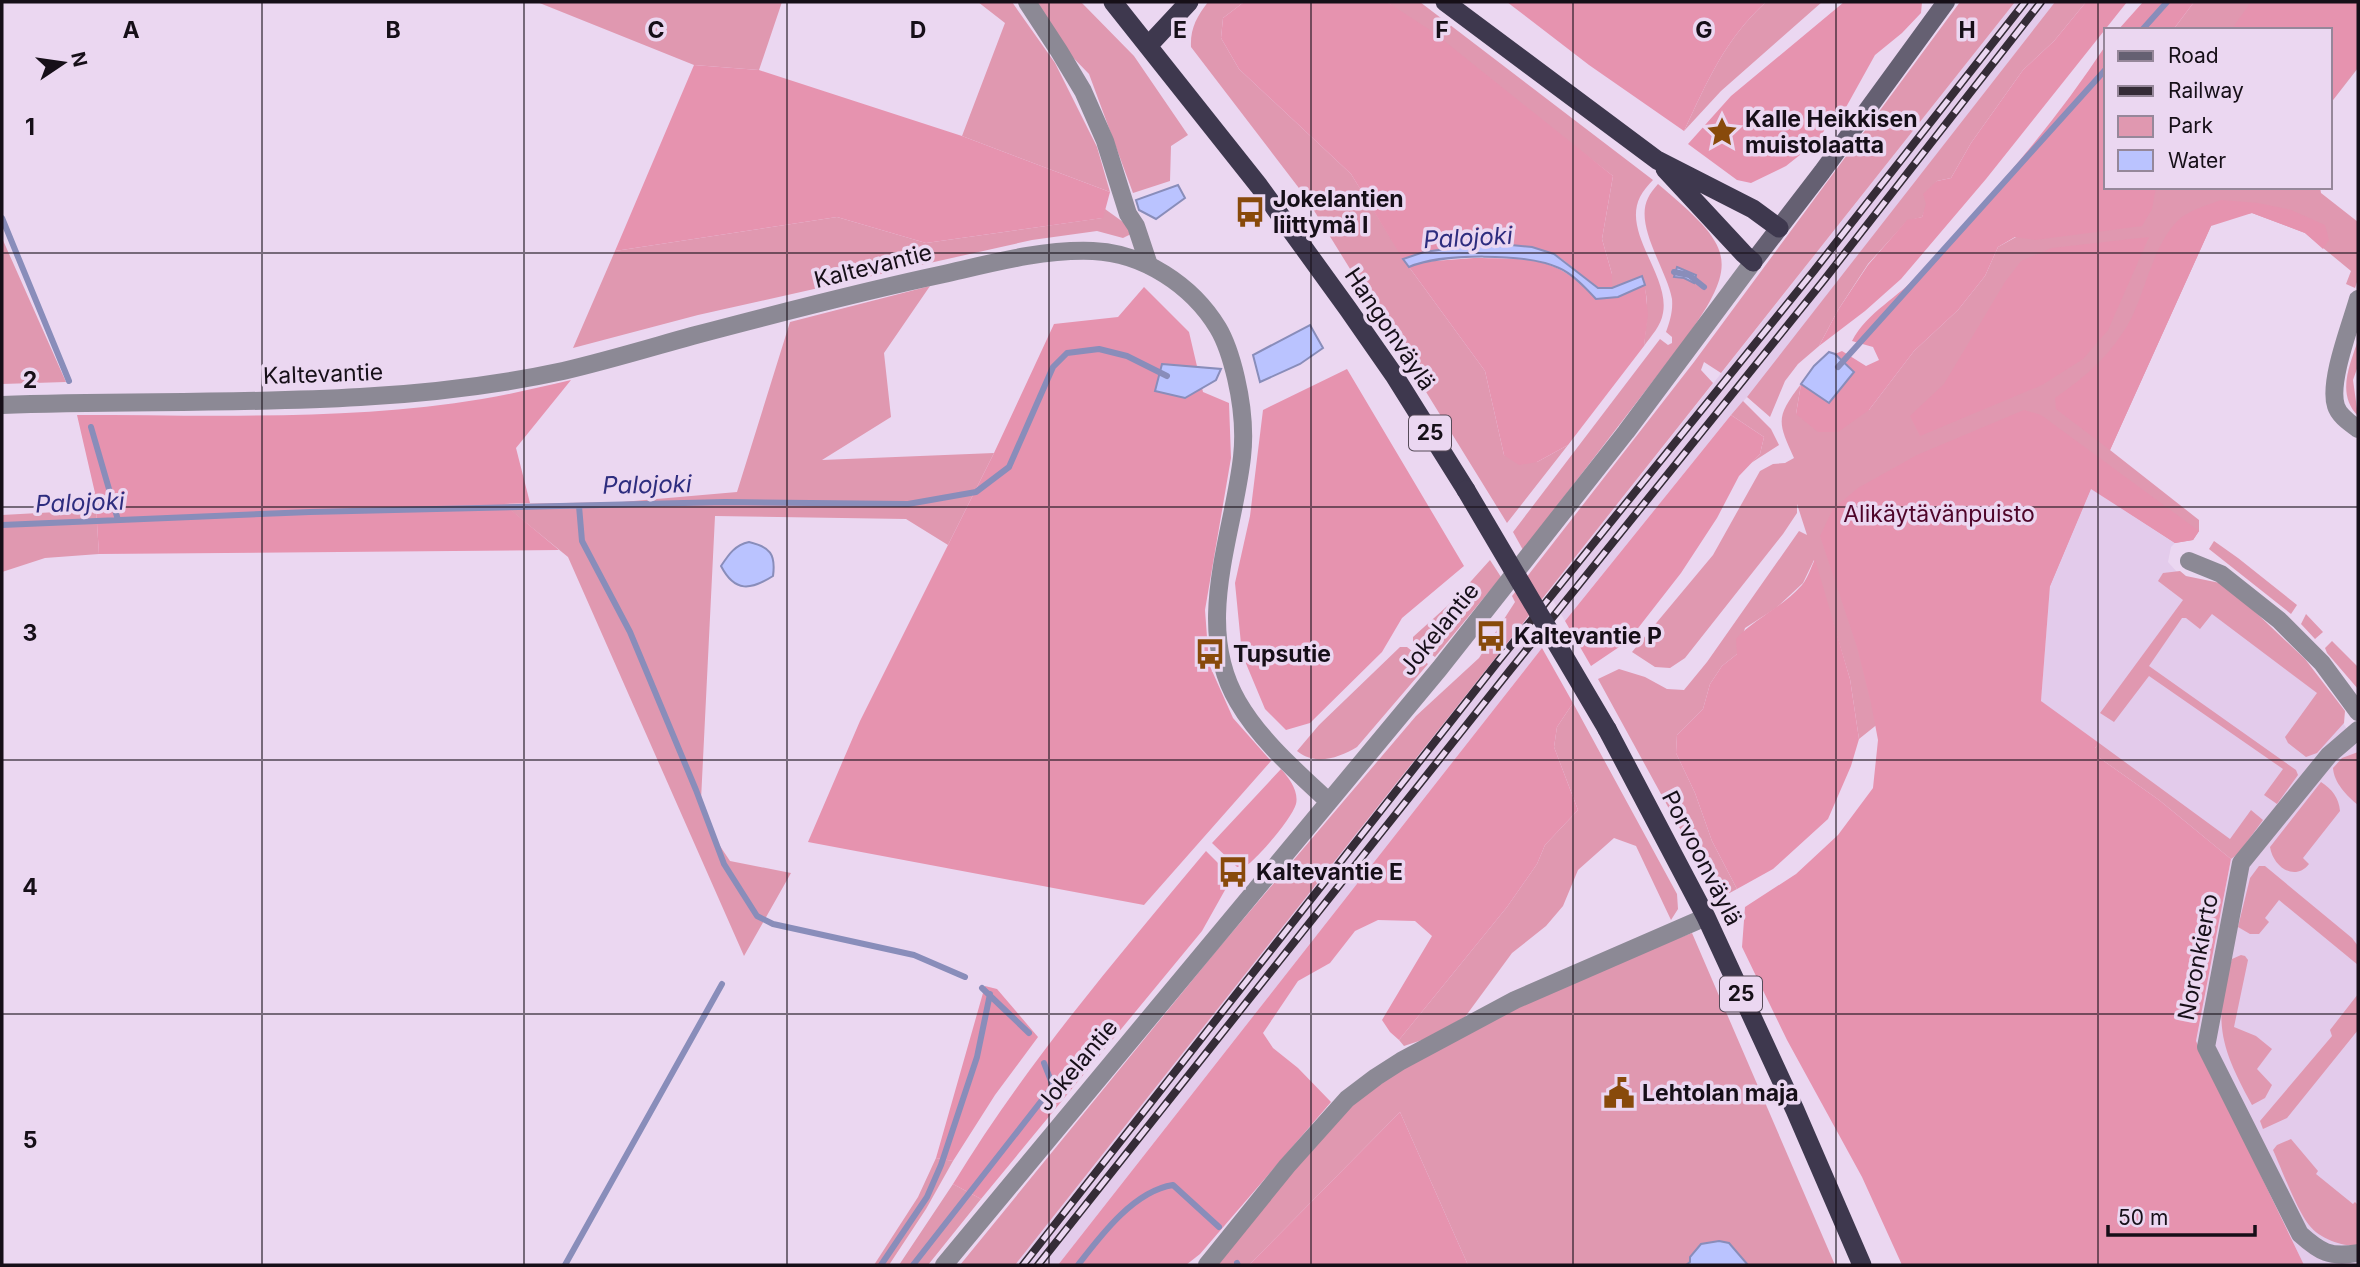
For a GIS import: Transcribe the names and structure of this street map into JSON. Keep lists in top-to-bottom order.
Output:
{
  "streets": {
    "highway": ["Hangonväylä", "25", "Porvoonväylä"],
    "main road": ["Jokelantie"],
    "street": ["Kaltevantie", "Noronkierto"]
  },
  "crossings": [
    ["Kaltevantie", "Jokelantie"],
    ["Hangonväylä", "Porvoonväylä"]
  ],
  "water": ["Palojoki"],
  "parks": ["Alikäytävänpuisto"],
  "places": {
    "place": ["Kalle Heikkisen muistolaatta"],
    "bus stop": [
      "Jokelantien liittymä I",
      "Kaltevantie P",
      "Tupsutie",
      "Kaltevantie E"
    ],
    "public building": ["Lehtolan maja"]
  },
  "legend": [
    "Road",
    "Railway",
    "Park",
    "Water"
  ],
  "scale_bar": "50 m",
  "north": "right",
  "grid": {
    "columns": [
      "A",
      "B",
      "C",
      "D",
      "E",
      "F",
      "G",
      "H"
    ],
    "rows": [
      "1",
      "2",
      "3",
      "4",
      "5"
    ]
  }
}
